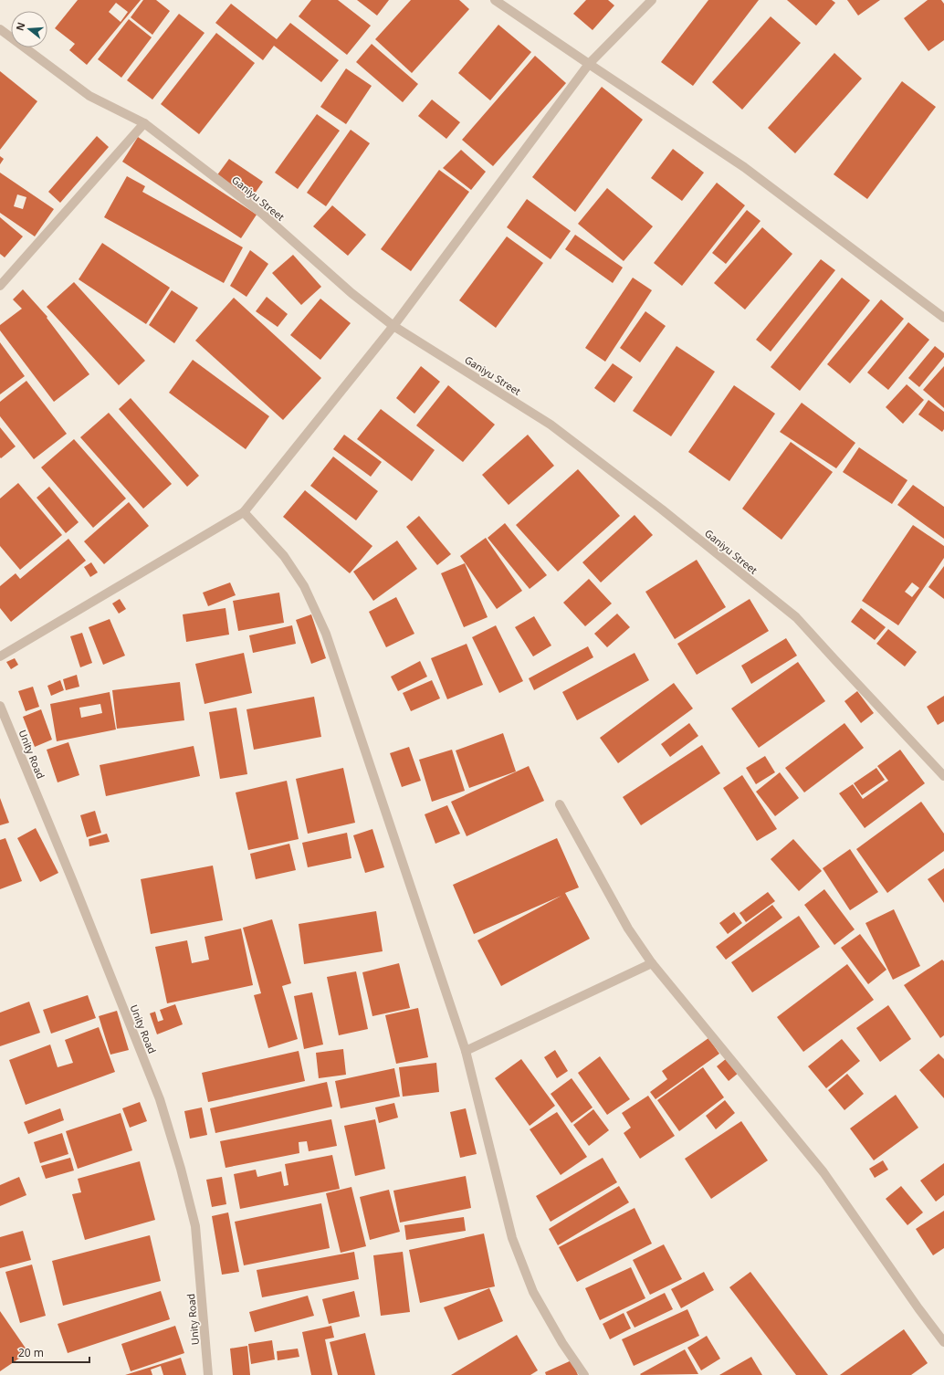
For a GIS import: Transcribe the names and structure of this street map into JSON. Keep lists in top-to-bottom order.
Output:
{
  "streets": {
    "street": ["Ganiyu Street", "Unity Road"]
  },
  "scale_bar": "20 m",
  "north": "left"
}
